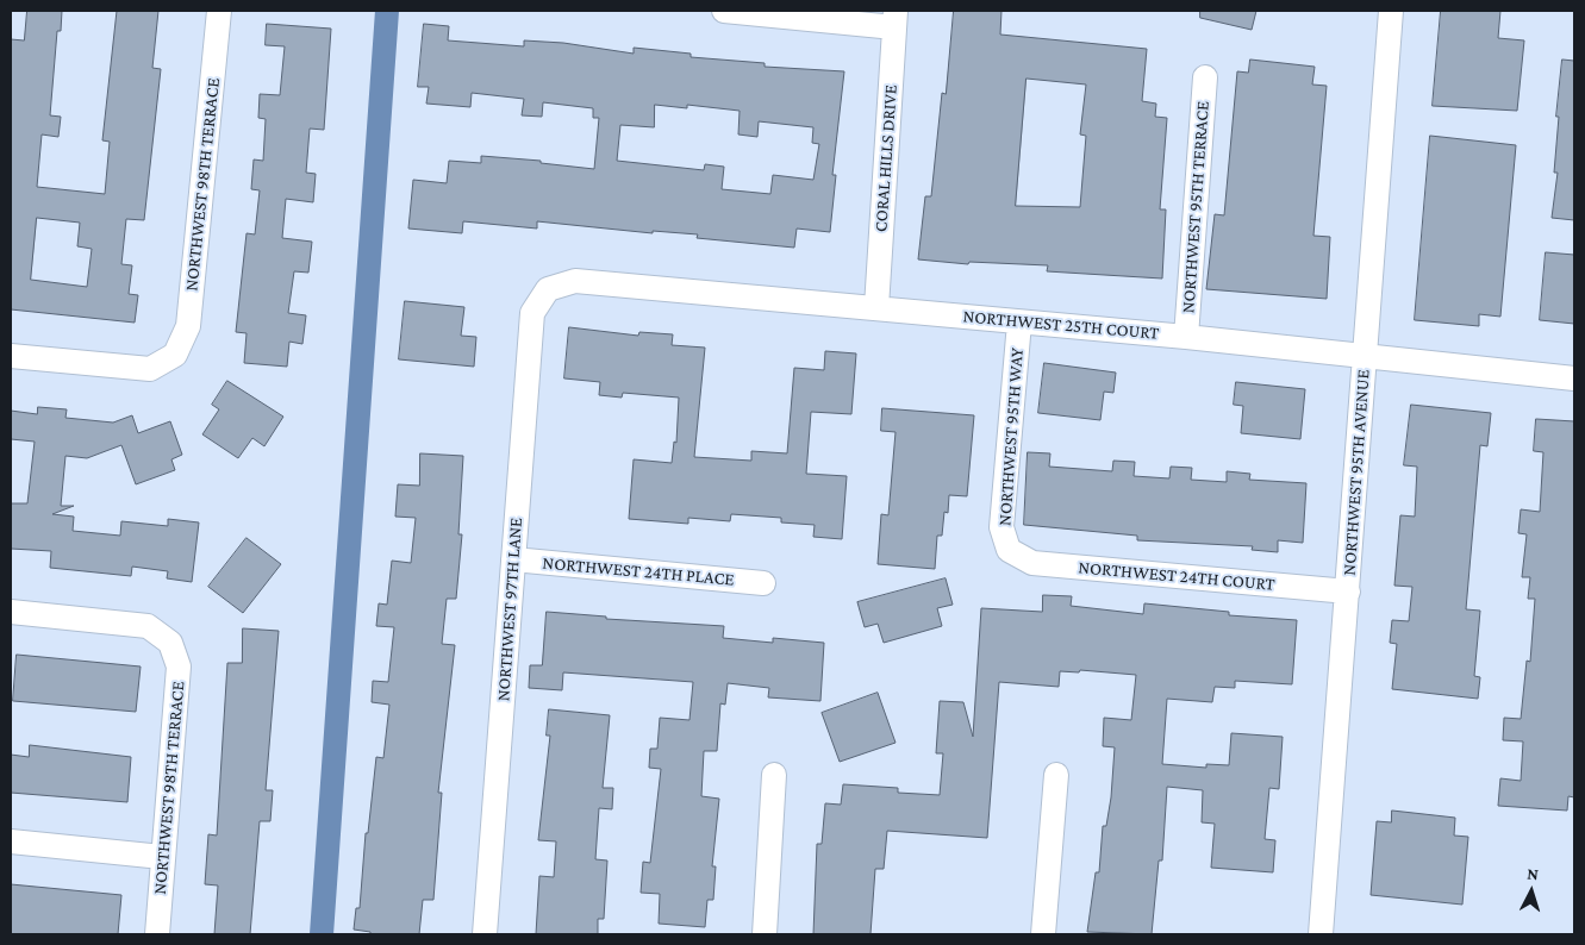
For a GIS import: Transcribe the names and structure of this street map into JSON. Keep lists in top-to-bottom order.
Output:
{
  "streets": {
    "street": [
      "CORAL HILLS DRIVE",
      "NORTHWEST 98TH TERRACE",
      "NORTHWEST 95TH TERRACE",
      "NORTHWEST 25TH COURT",
      "NORTHWEST 95TH WAY",
      "NORTHWEST 95TH AVENUE",
      "NORTHWEST 24TH PLACE",
      "NORTHWEST 24TH COURT",
      "NORTHWEST 97TH LANE"
    ]
  },
  "crossings": [
    ["CORAL HILLS DRIVE", "NORTHWEST 25TH COURT"],
    ["NORTHWEST 95TH TERRACE", "NORTHWEST 25TH COURT"],
    ["NORTHWEST 25TH COURT", "NORTHWEST 95TH WAY"],
    ["NORTHWEST 25TH COURT", "NORTHWEST 95TH AVENUE"],
    ["NORTHWEST 25TH COURT", "NORTHWEST 97TH LANE"],
    ["NORTHWEST 95TH WAY", "NORTHWEST 24TH COURT"],
    ["NORTHWEST 95TH AVENUE", "NORTHWEST 24TH COURT"],
    ["NORTHWEST 24TH PLACE", "NORTHWEST 97TH LANE"]
  ],
  "north": "top"
}
